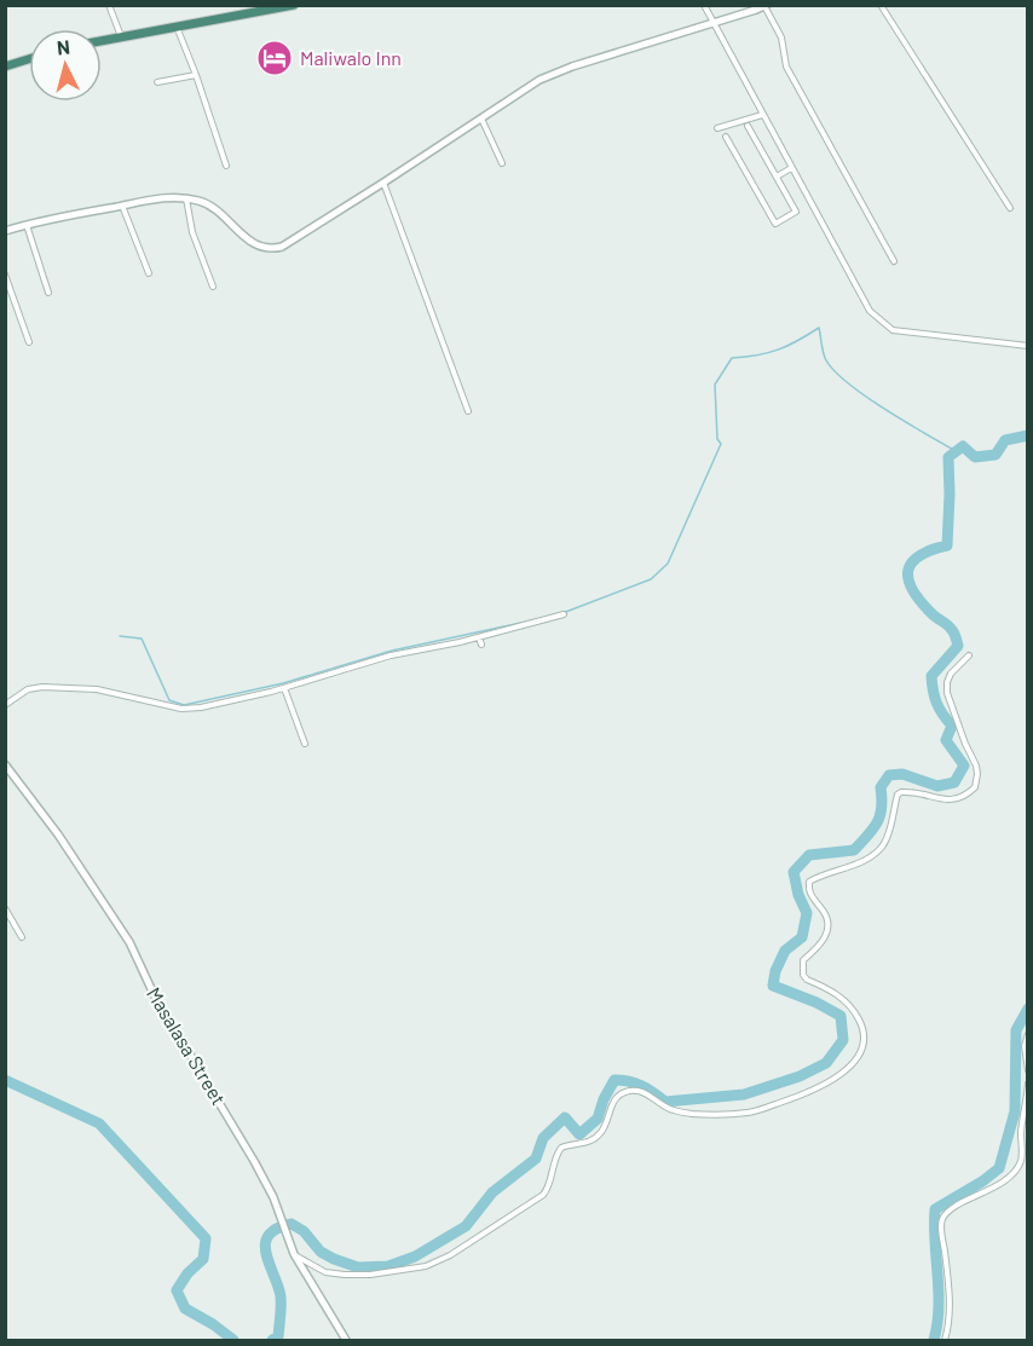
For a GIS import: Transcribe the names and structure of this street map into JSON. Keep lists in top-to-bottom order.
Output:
{
  "streets": {
    "street": ["Masalasa Street"]
  },
  "places": {
    "hotel": ["Maliwalo Inn"]
  },
  "north": "top"
}
